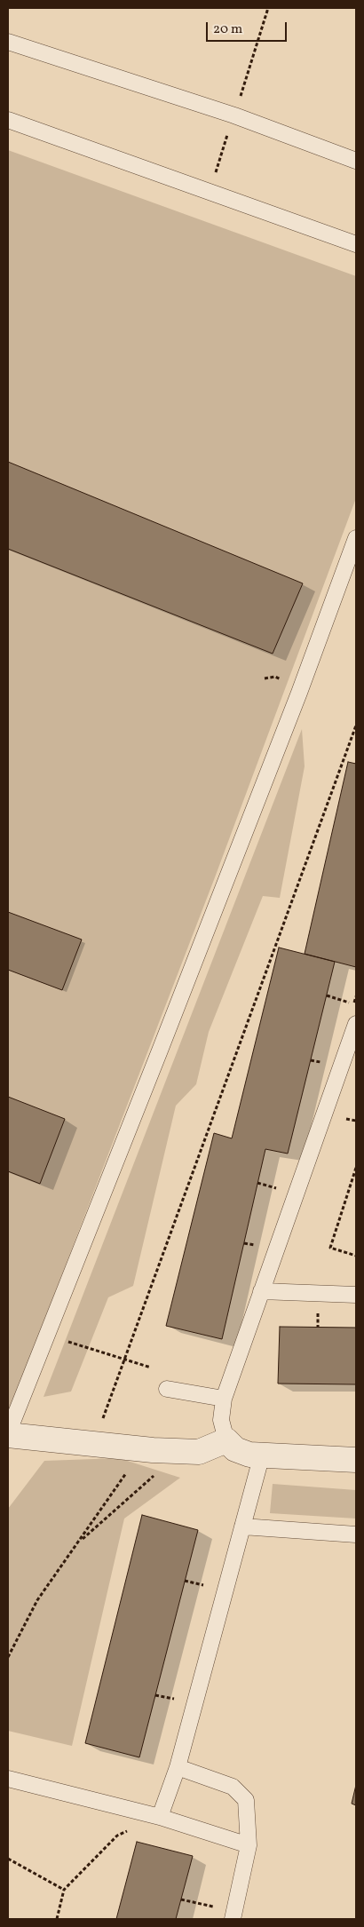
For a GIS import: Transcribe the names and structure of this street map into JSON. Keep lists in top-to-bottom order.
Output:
{
  "scale_bar": "20 m"
}
